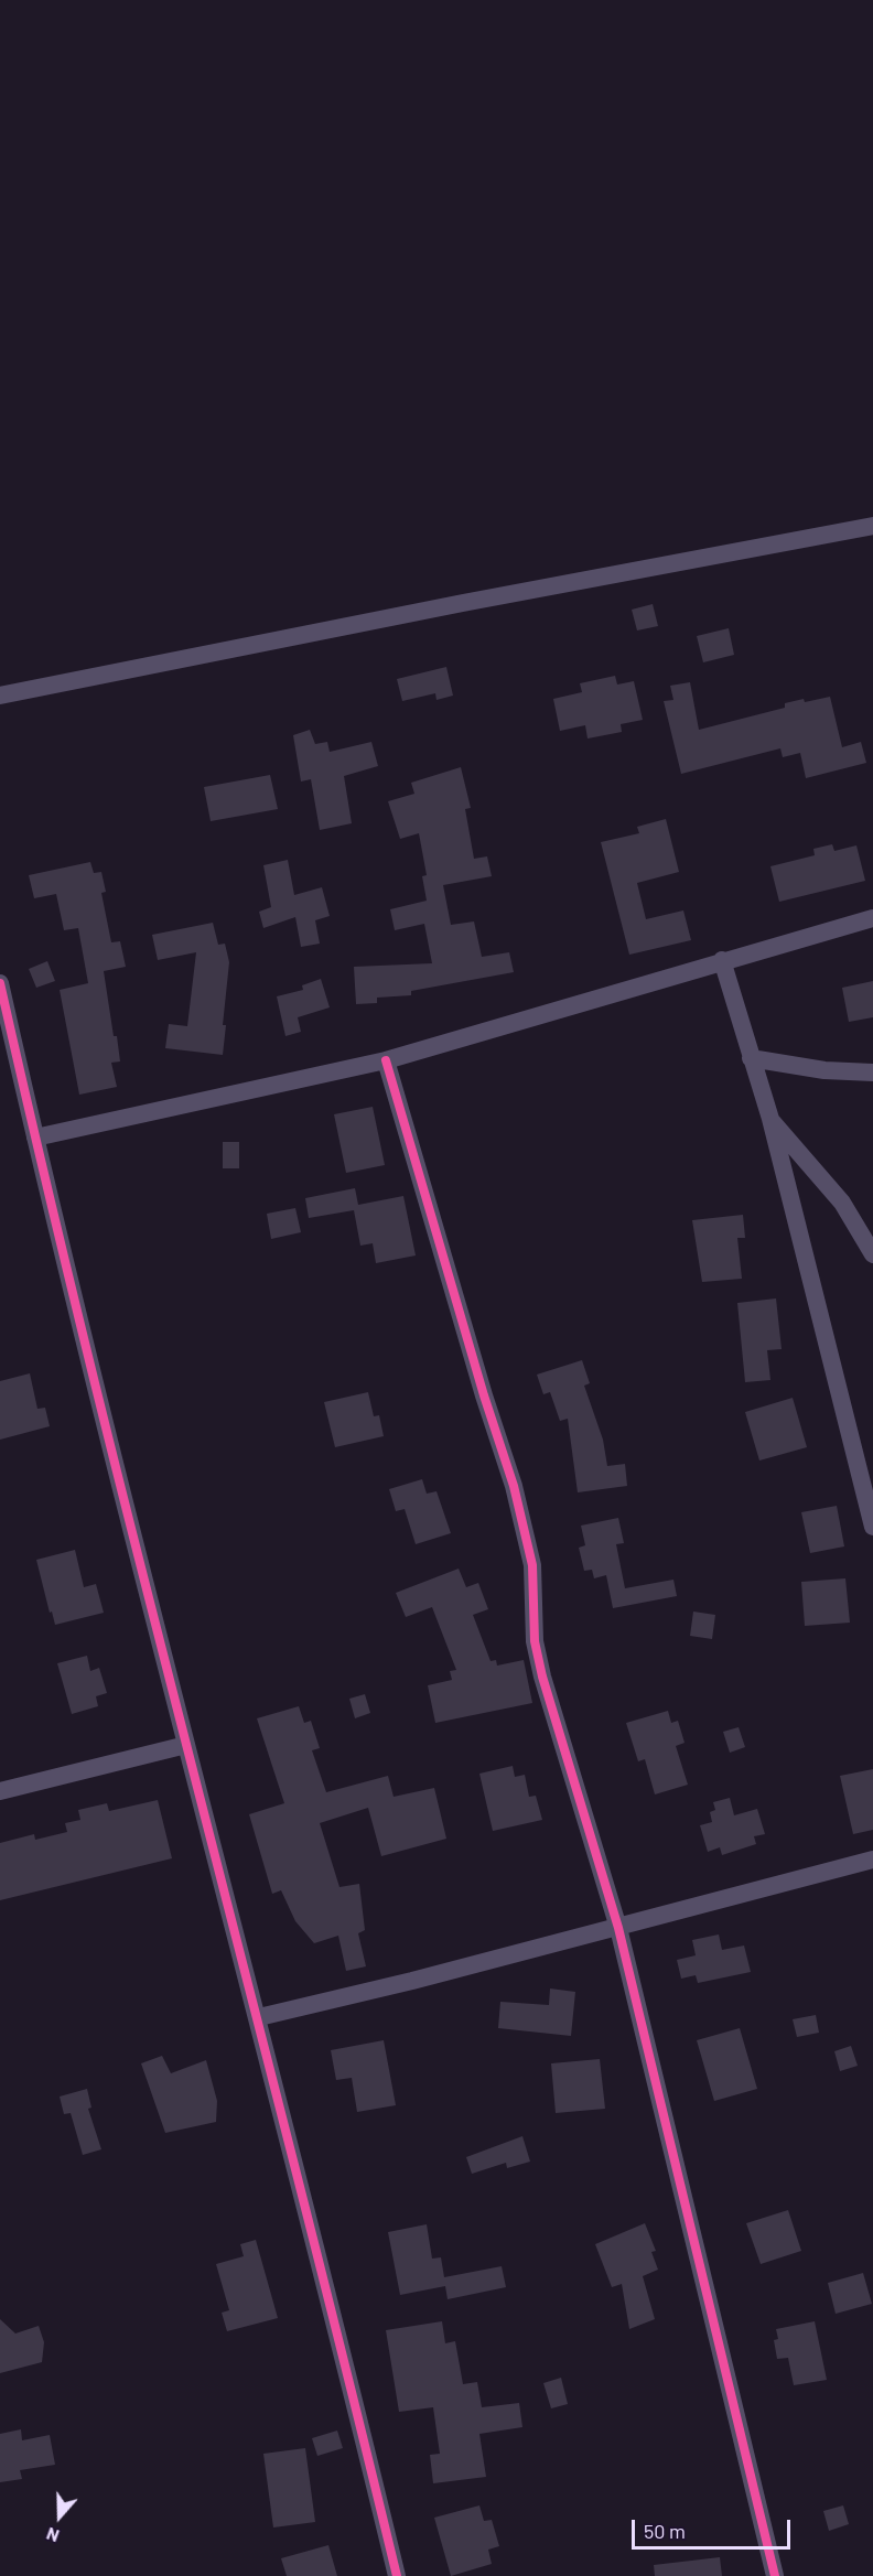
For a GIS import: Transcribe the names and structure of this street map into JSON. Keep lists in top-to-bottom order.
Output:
{
  "scale_bar": "50 m",
  "north": "bottom"
}
